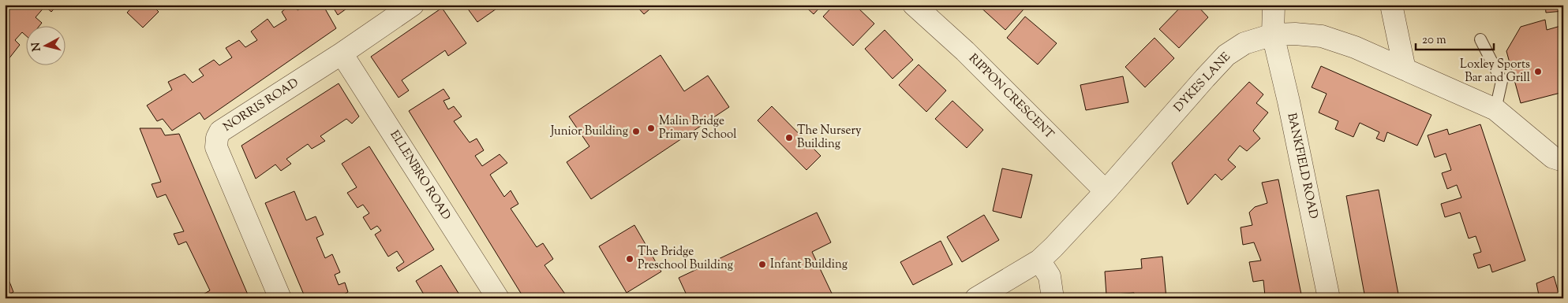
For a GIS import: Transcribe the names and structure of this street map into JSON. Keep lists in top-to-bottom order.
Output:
{
  "streets": {
    "street": [
      "DYKES LANE",
      "RIPPON CRESCENT",
      "NORRIS ROAD",
      "BANKFIELD ROAD",
      "ELLENBRO ROAD"
    ]
  },
  "crossings": [
    ["DYKES LANE", "RIPPON CRESCENT"],
    ["DYKES LANE", "BANKFIELD ROAD"],
    ["NORRIS ROAD", "ELLENBRO ROAD"]
  ],
  "places": [
    "Loxley Sports Bar and Grill",
    "Malin Bridge Primary School",
    "Junior Building",
    "The Nursery Building",
    "The Bridge Preschool Building",
    "Infant Building"
  ],
  "scale_bar": "20 m",
  "north": "left"
}
